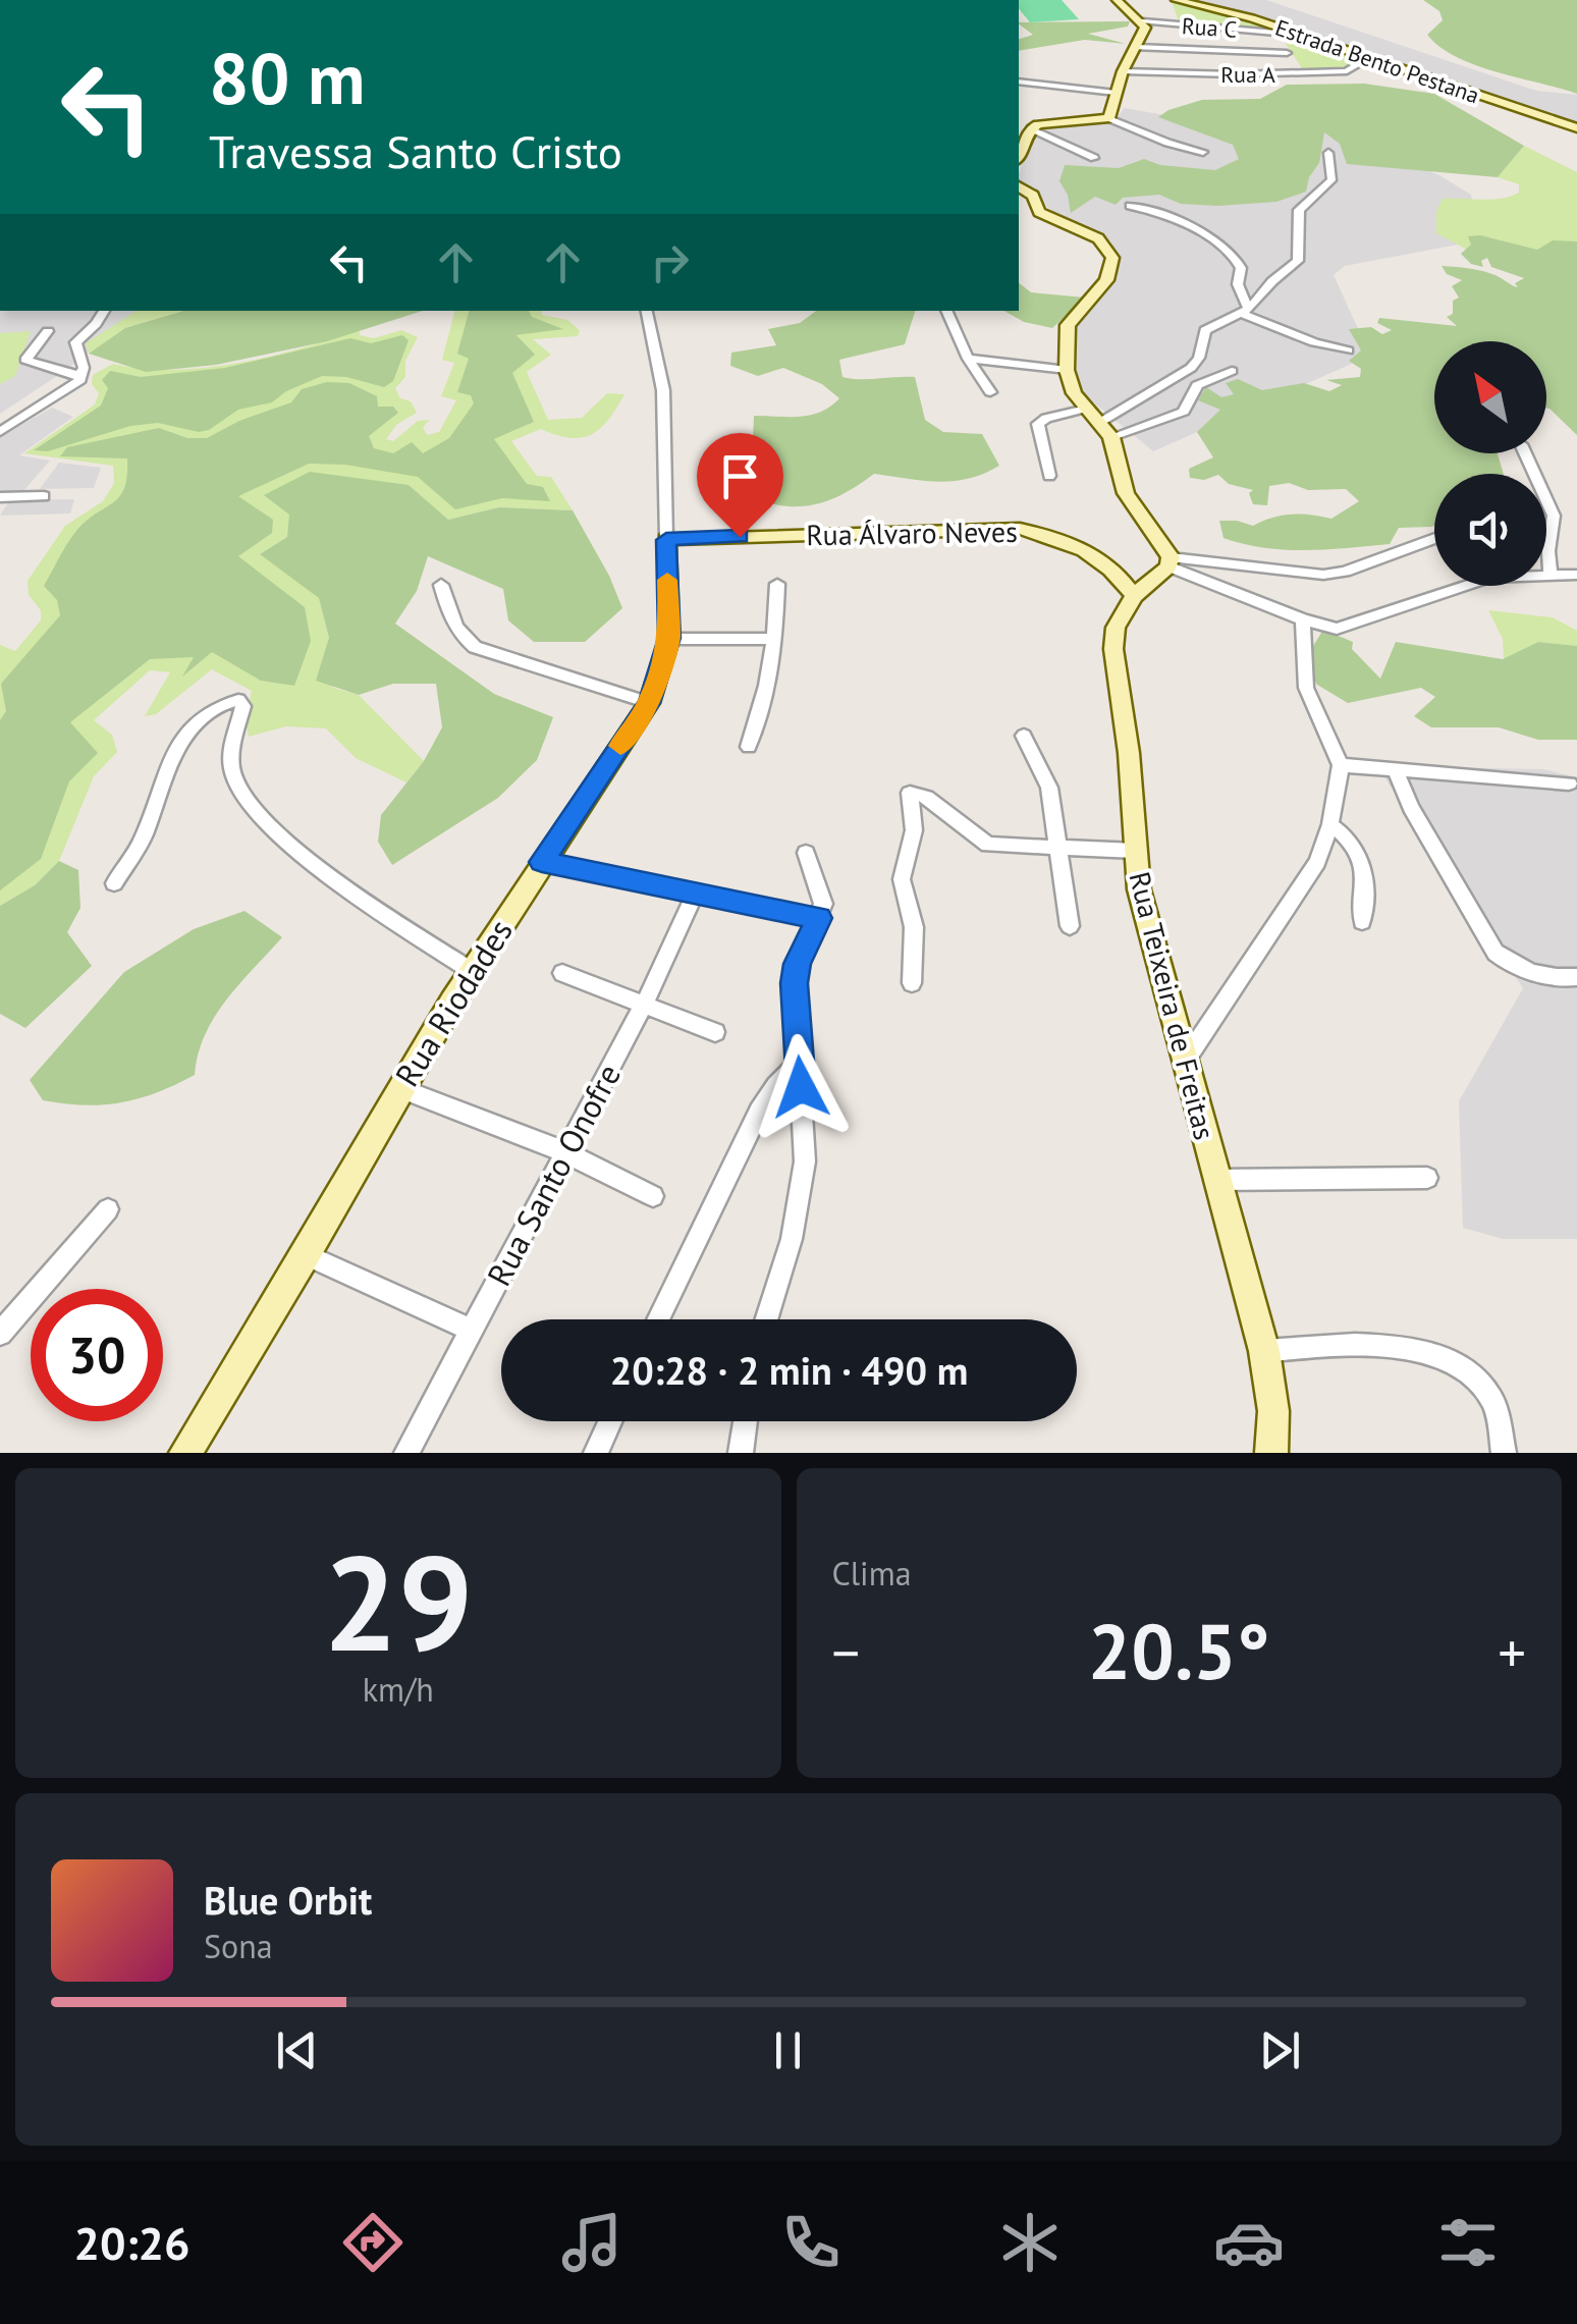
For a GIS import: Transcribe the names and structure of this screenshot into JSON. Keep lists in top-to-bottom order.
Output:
{
  "streets": {
    "street": [
      "Rua C",
      "Estrada Bento Pestana",
      "Rua A",
      "Rua Álvaro Neves",
      "Rua Riodades",
      "Rua Teixeira de Freitas",
      "Rua Santo Onofre"
    ]
  },
  "crossings": [
    ["Rua C", "Estrada Bento Pestana"],
    ["Estrada Bento Pestana", "Rua A"],
    ["Rua Álvaro Neves", "Rua Riodades"],
    ["Rua Álvaro Neves", "Rua Teixeira de Freitas"]
  ],
  "north": "top left",
  "page": {
    "turn": ["80 m", "Travessa Santo Cristo"],
    "limit": "30",
    "trip": "20:28 · 2 min · 490 m",
    "tile": [
      ["29", "km/h"],
      "Clima"
    ],
    "heat": ["−", "20.5°", "+"],
    "song": ["Blue Orbit", "Sona"],
    "tabs": "20:26"
  }
}
